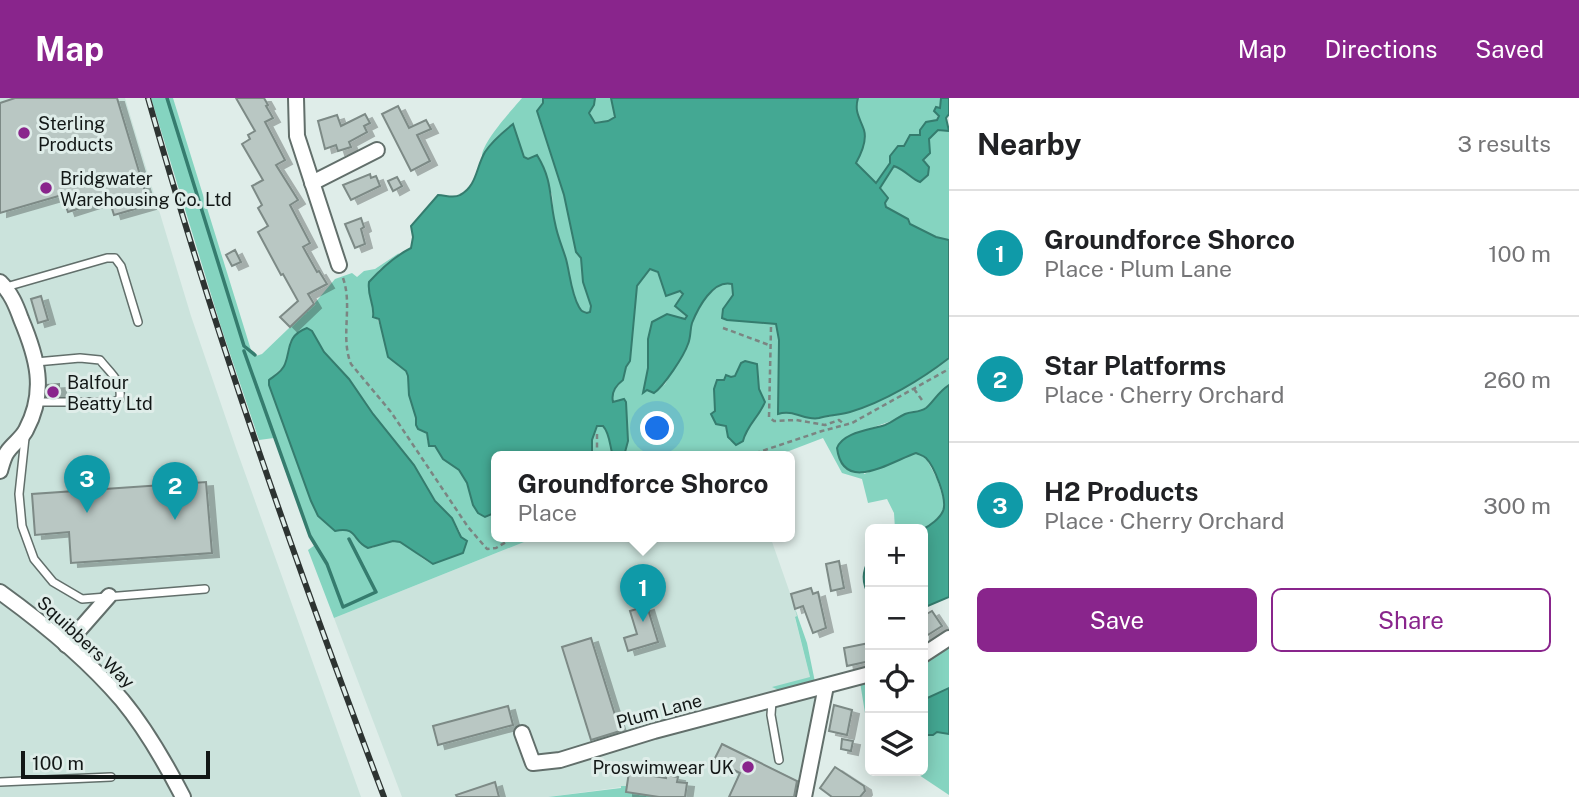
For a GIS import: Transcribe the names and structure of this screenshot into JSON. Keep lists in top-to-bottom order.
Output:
{
  "streets": {
    "street": ["Squibbers Way", "Plum Lane"]
  },
  "places": [
    "Sterling Products",
    "Bridgwater Warehousing Co. Ltd",
    "Balfour Beatty Ltd",
    "Proswimwear UK"
  ],
  "scale_bar": "100 m",
  "page": {
    "header": "Map",
    "nav": ["Map", "Directions", "Saved"],
    "heading": ["Nearby", "3 results"],
    "list": [
      {
        "mark": "1",
        "name": "Groundforce Shorco",
        "note": "Place · Plum Lane",
        "value": "100 m"
      },
      {
        "mark": "2",
        "name": "Star Platforms",
        "note": "Place · Cherry Orchard",
        "value": "260 m"
      },
      {
        "mark": "3",
        "name": "H2 Products",
        "note": "Place · Cherry Orchard",
        "value": "300 m"
      }
    ],
    "popup": ["Groundforce Shorco", "Place"],
    "pins": ["3", "2", "1"],
    "map_buttons": ["+", "−"],
    "buttons": ["Save", "Share"],
    "scale": "100 m"
  }
}
